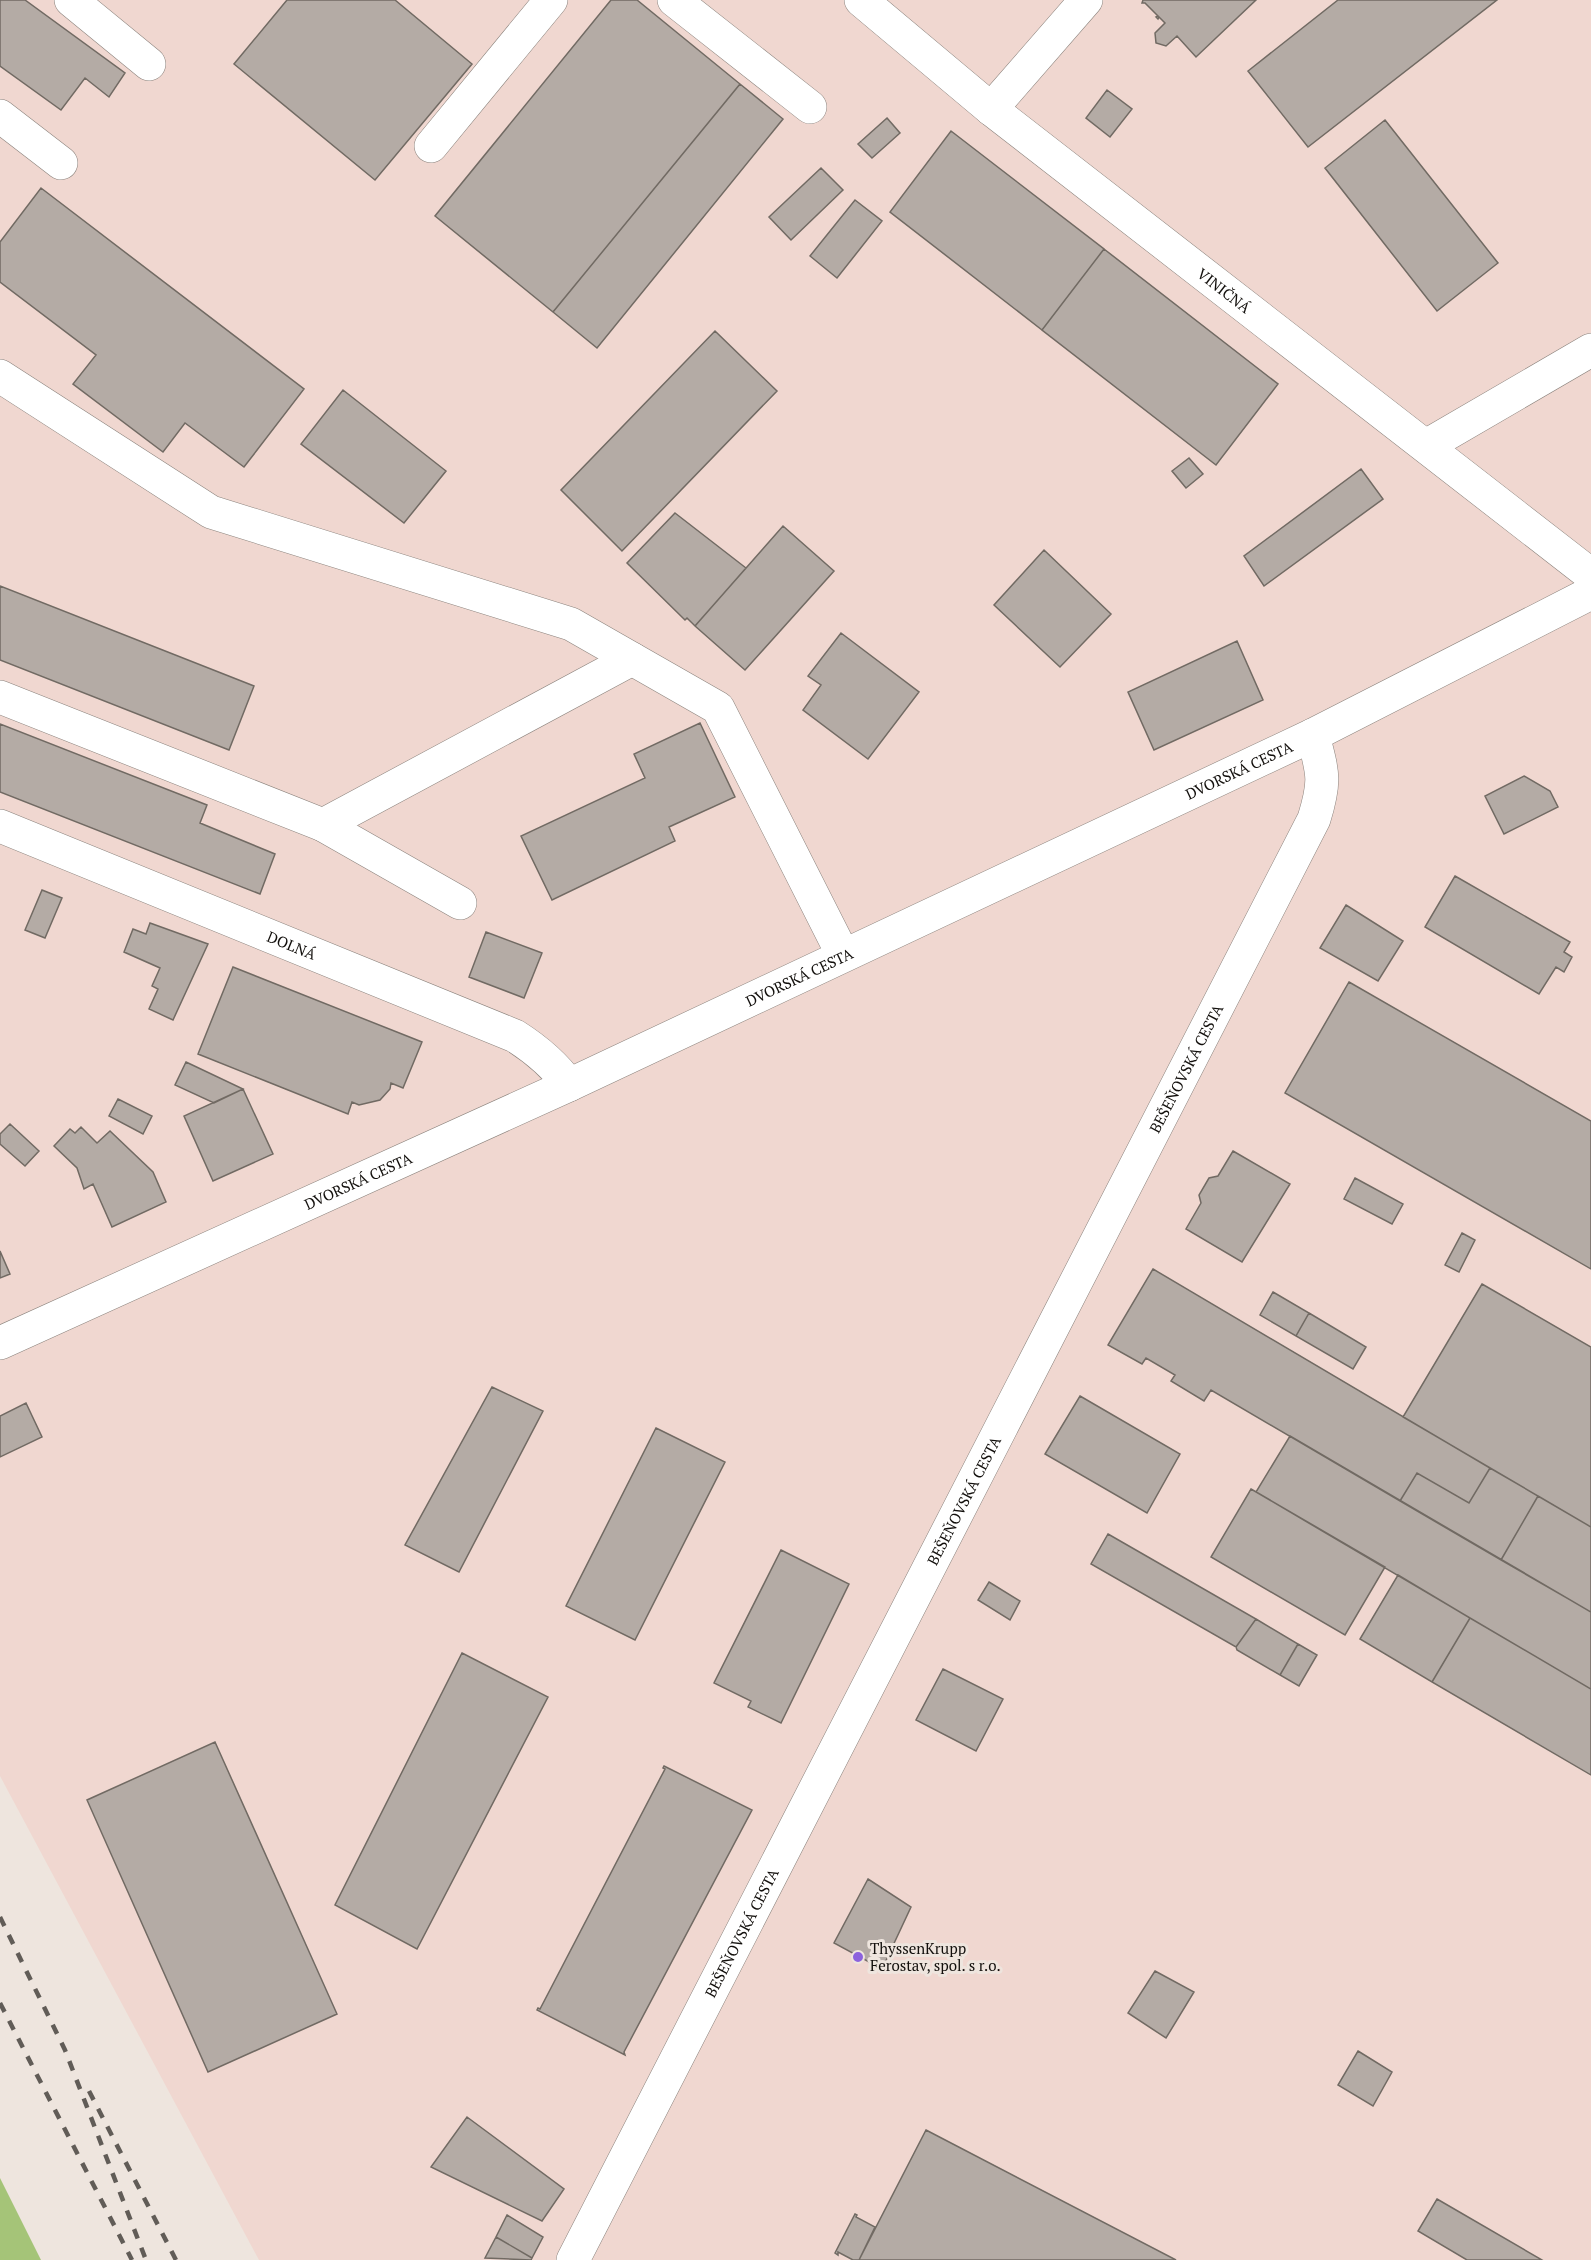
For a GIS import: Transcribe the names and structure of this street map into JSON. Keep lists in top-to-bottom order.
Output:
{
  "streets": {
    "street": [
      "VINIČNÁ",
      "DVORSKÁ CESTA",
      "DOLNÁ",
      "BEŠEŇOVSKÁ CESTA"
    ]
  },
  "crossings": [
    ["DVORSKÁ CESTA", "DOLNÁ"],
    ["DVORSKÁ CESTA", "BEŠEŇOVSKÁ CESTA"]
  ],
  "places": ["ThyssenKrupp Ferostav, spol. s r.o."]
}
